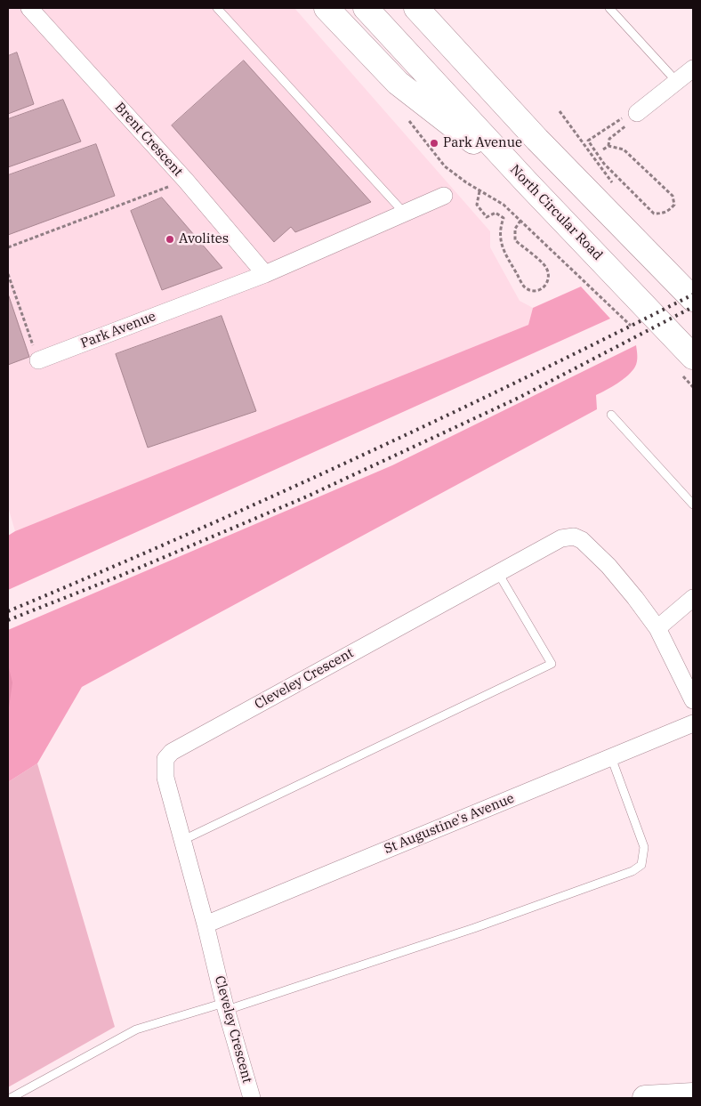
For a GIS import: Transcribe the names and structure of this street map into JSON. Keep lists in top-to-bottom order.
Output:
{
  "streets": {
    "main road": ["North Circular Road"],
    "street": [
      "Brent Crescent",
      "Park Avenue",
      "Cleveley Crescent",
      "St Augustine's Avenue"
    ]
  },
  "crossings": [
    ["Brent Crescent", "Park Avenue"],
    ["Cleveley Crescent", "St Augustine's Avenue"]
  ],
  "places": ["Park Avenue", "Avolites"]
}
